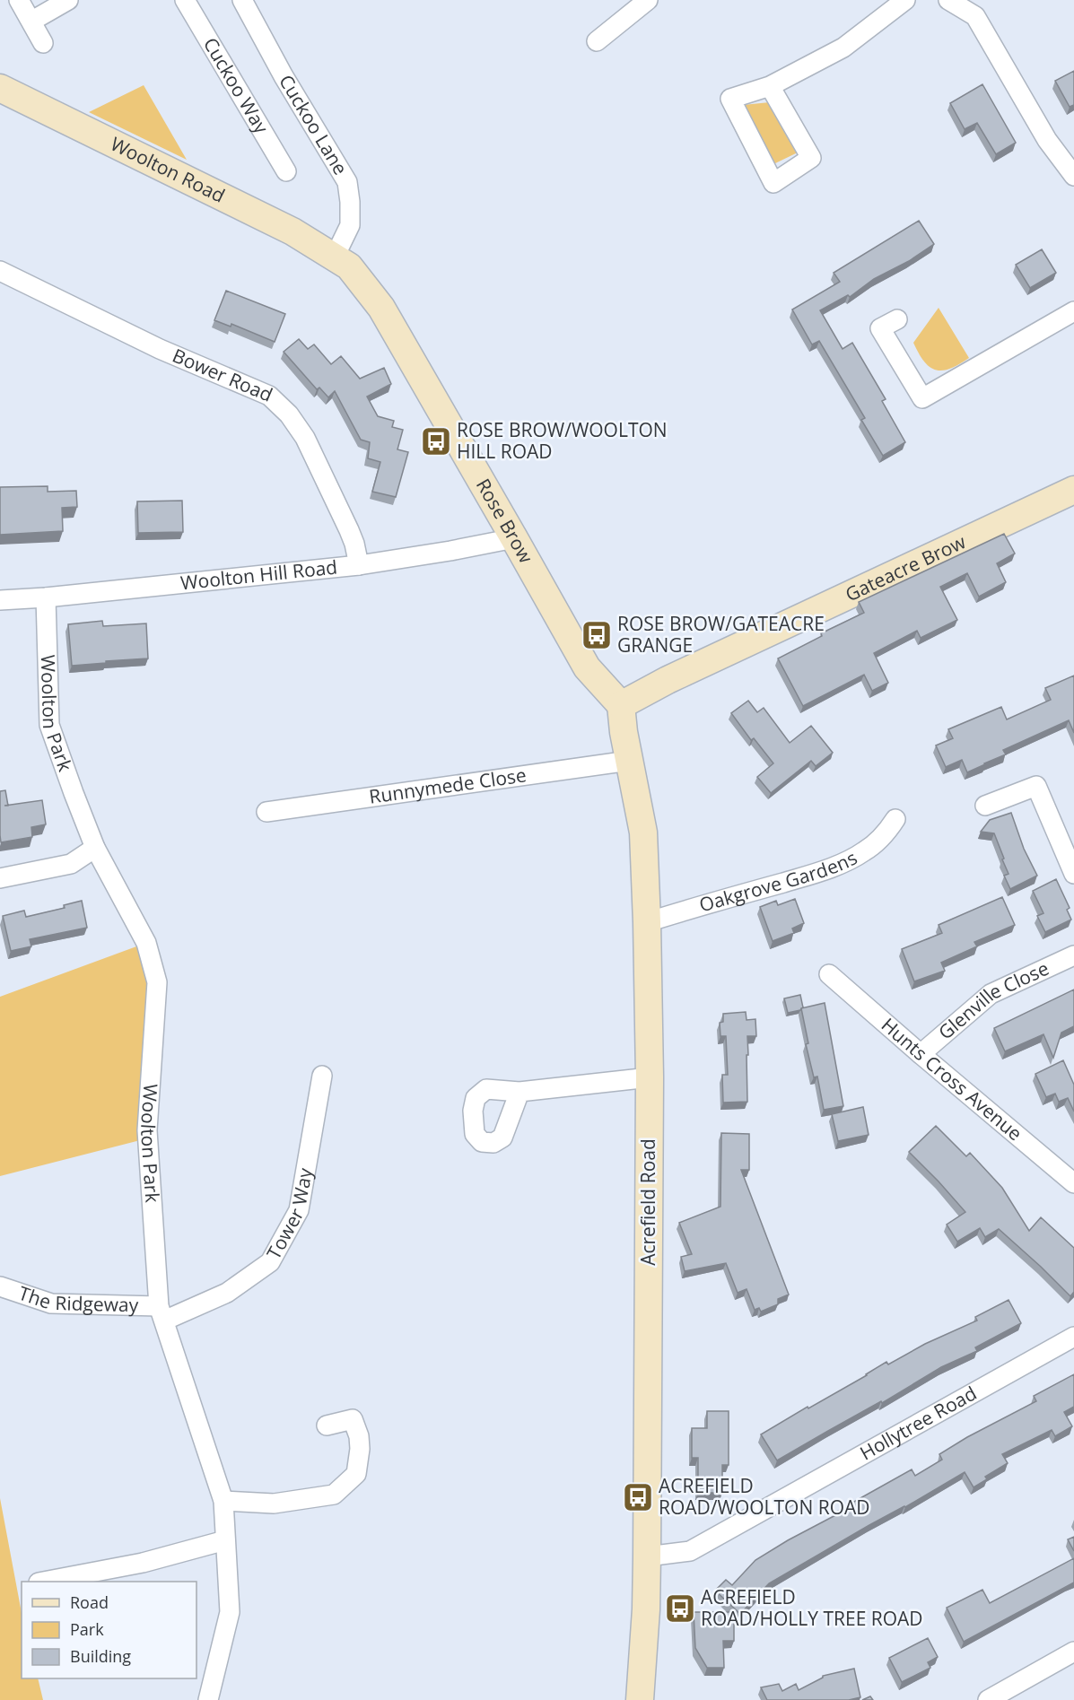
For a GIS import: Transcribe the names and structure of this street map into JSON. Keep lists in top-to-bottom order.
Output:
{
  "streets": {
    "main road": [
      "Woolton Road",
      "Rose Brow",
      "Gateacre Brow",
      "Acrefield Road"
    ],
    "street": [
      "Cuckoo Way",
      "Cuckoo Lane",
      "Bower Road",
      "Woolton Hill Road",
      "Woolton Park",
      "Runnymede Close",
      "Oakgrove Gardens",
      "Glenville Close",
      "Hunts Cross Avenue",
      "Tower Way",
      "The Ridgeway",
      "Hollytree Road"
    ]
  },
  "crossings": [
    ["Cuckoo Lane", "Woolton Road"],
    ["Cuckoo Lane", "Rose Brow"],
    ["Woolton Road", "Rose Brow"],
    ["Bower Road", "Woolton Hill Road"],
    ["Rose Brow", "Gateacre Brow"],
    ["Rose Brow", "Woolton Hill Road"],
    ["Rose Brow", "Acrefield Road"],
    ["Gateacre Brow", "Acrefield Road"],
    ["Woolton Hill Road", "Woolton Park"],
    ["Woolton Park", "Tower Way"],
    ["Woolton Park", "The Ridgeway"],
    ["Runnymede Close", "Acrefield Road"],
    ["Oakgrove Gardens", "Acrefield Road"],
    ["Glenville Close", "Hunts Cross Avenue"],
    ["Acrefield Road", "Hollytree Road"],
    ["Tower Way", "The Ridgeway"]
  ],
  "places": {
    "bus stop": [
      "ROSE BROW/WOOLTON HILL ROAD",
      "ROSE BROW/GATEACRE GRANGE",
      "ACREFIELD ROAD/WOOLTON ROAD",
      "ACREFIELD ROAD/HOLLY TREE ROAD"
    ]
  },
  "legend": ["Road", "Park", "Building"]
}
